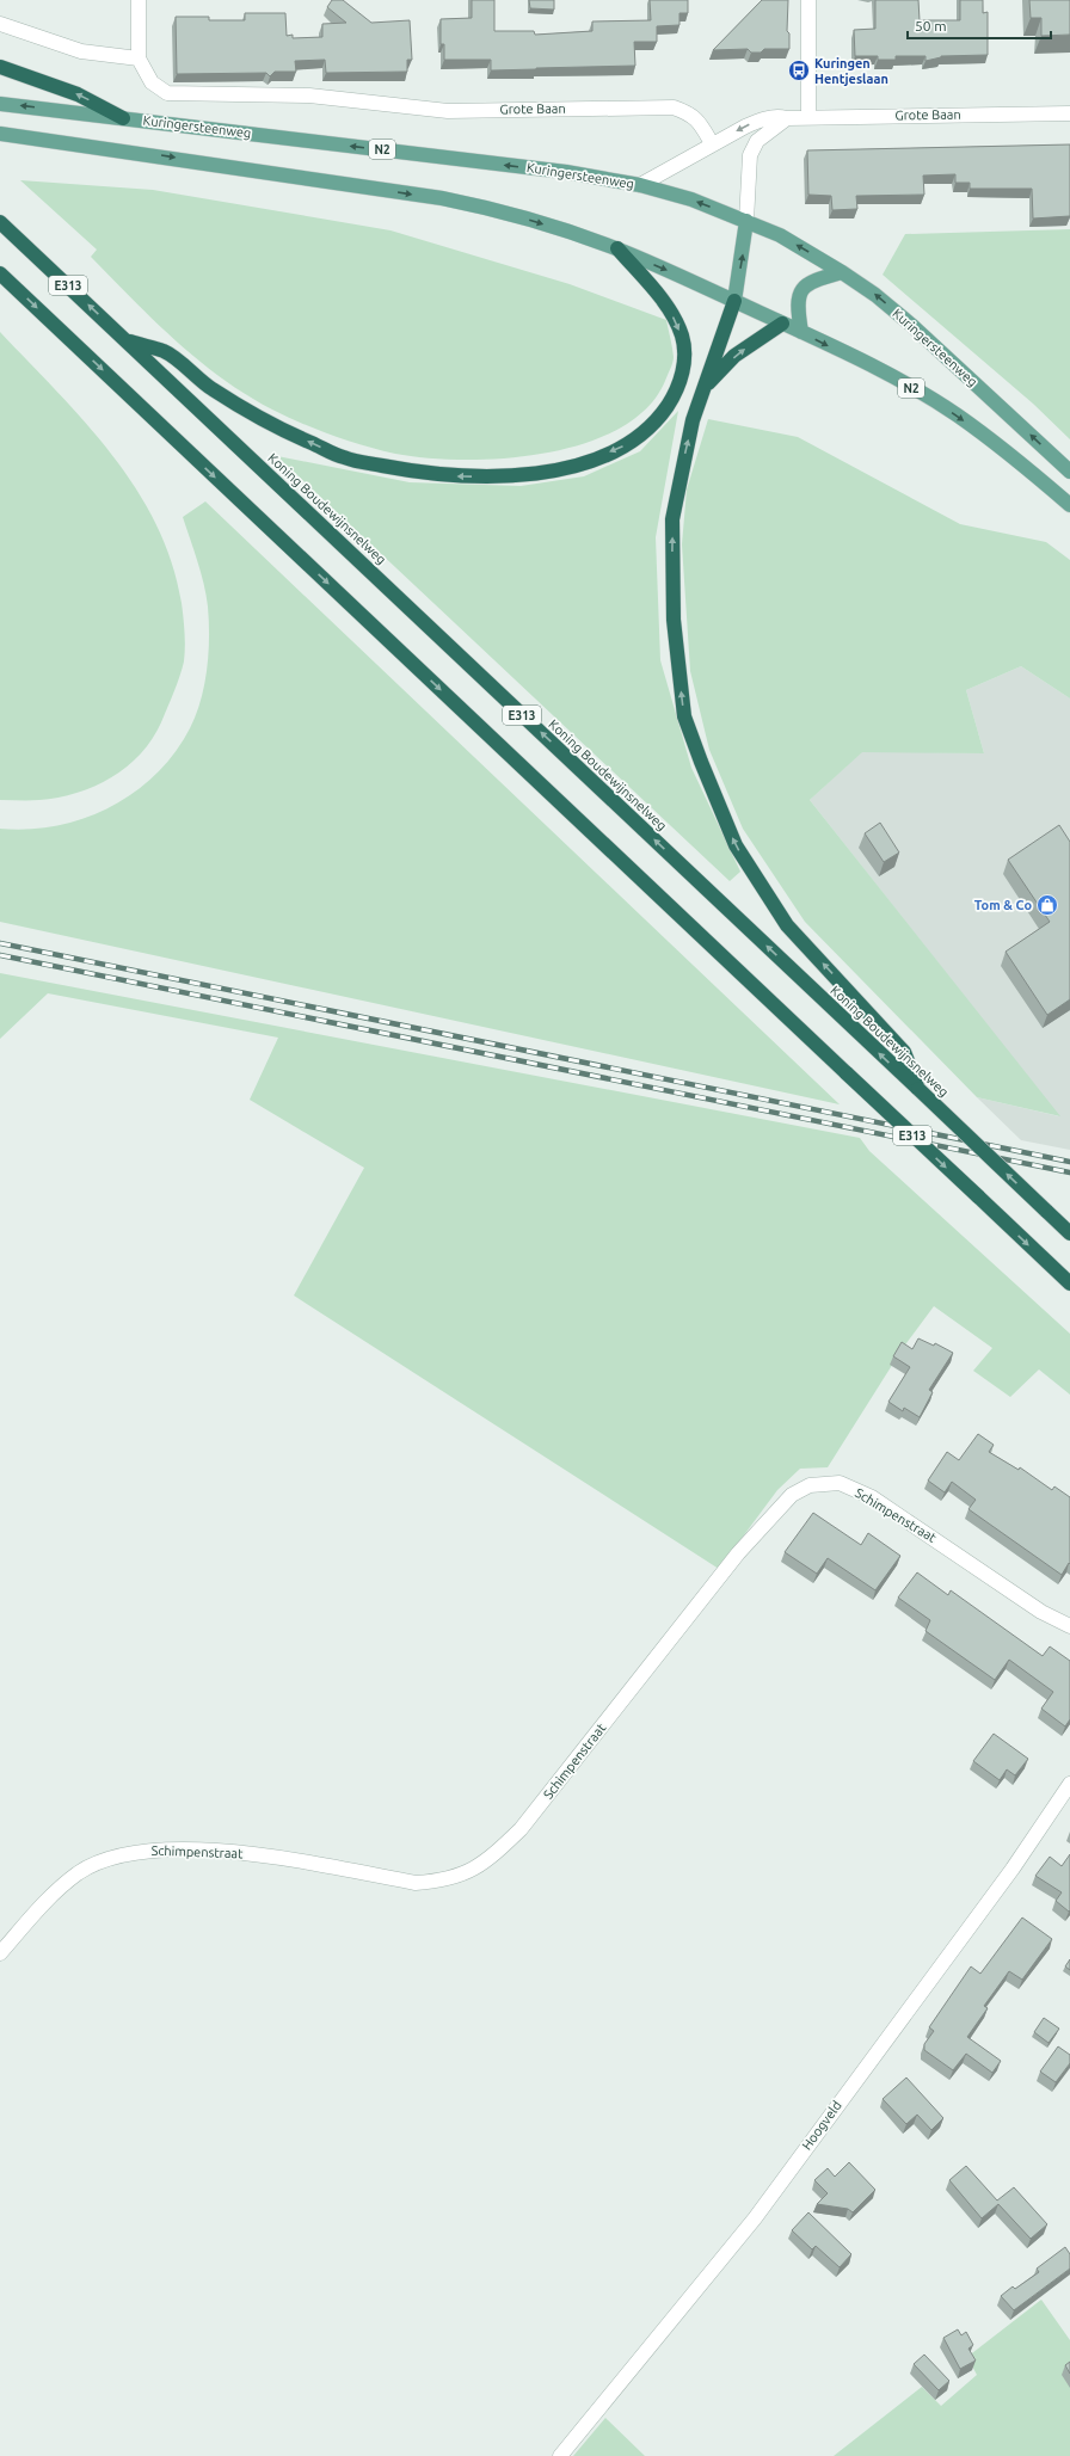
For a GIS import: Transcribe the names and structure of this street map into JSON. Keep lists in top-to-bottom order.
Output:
{
  "streets": {
    "highway": ["E313", "Koning Boudewijnsnelweg"],
    "main road": ["Kuringersteenweg", "N2"],
    "street": ["Grote Baan", "Schimpenstraat", "Hoogveld"]
  },
  "crossings": [
    ["Grote Baan", "Kuringersteenweg"]
  ],
  "places": {
    "bus stop": ["Kuringen Hentjeslaan"],
    "shop": ["Tom & Co"]
  },
  "scale_bar": "50 m"
}
